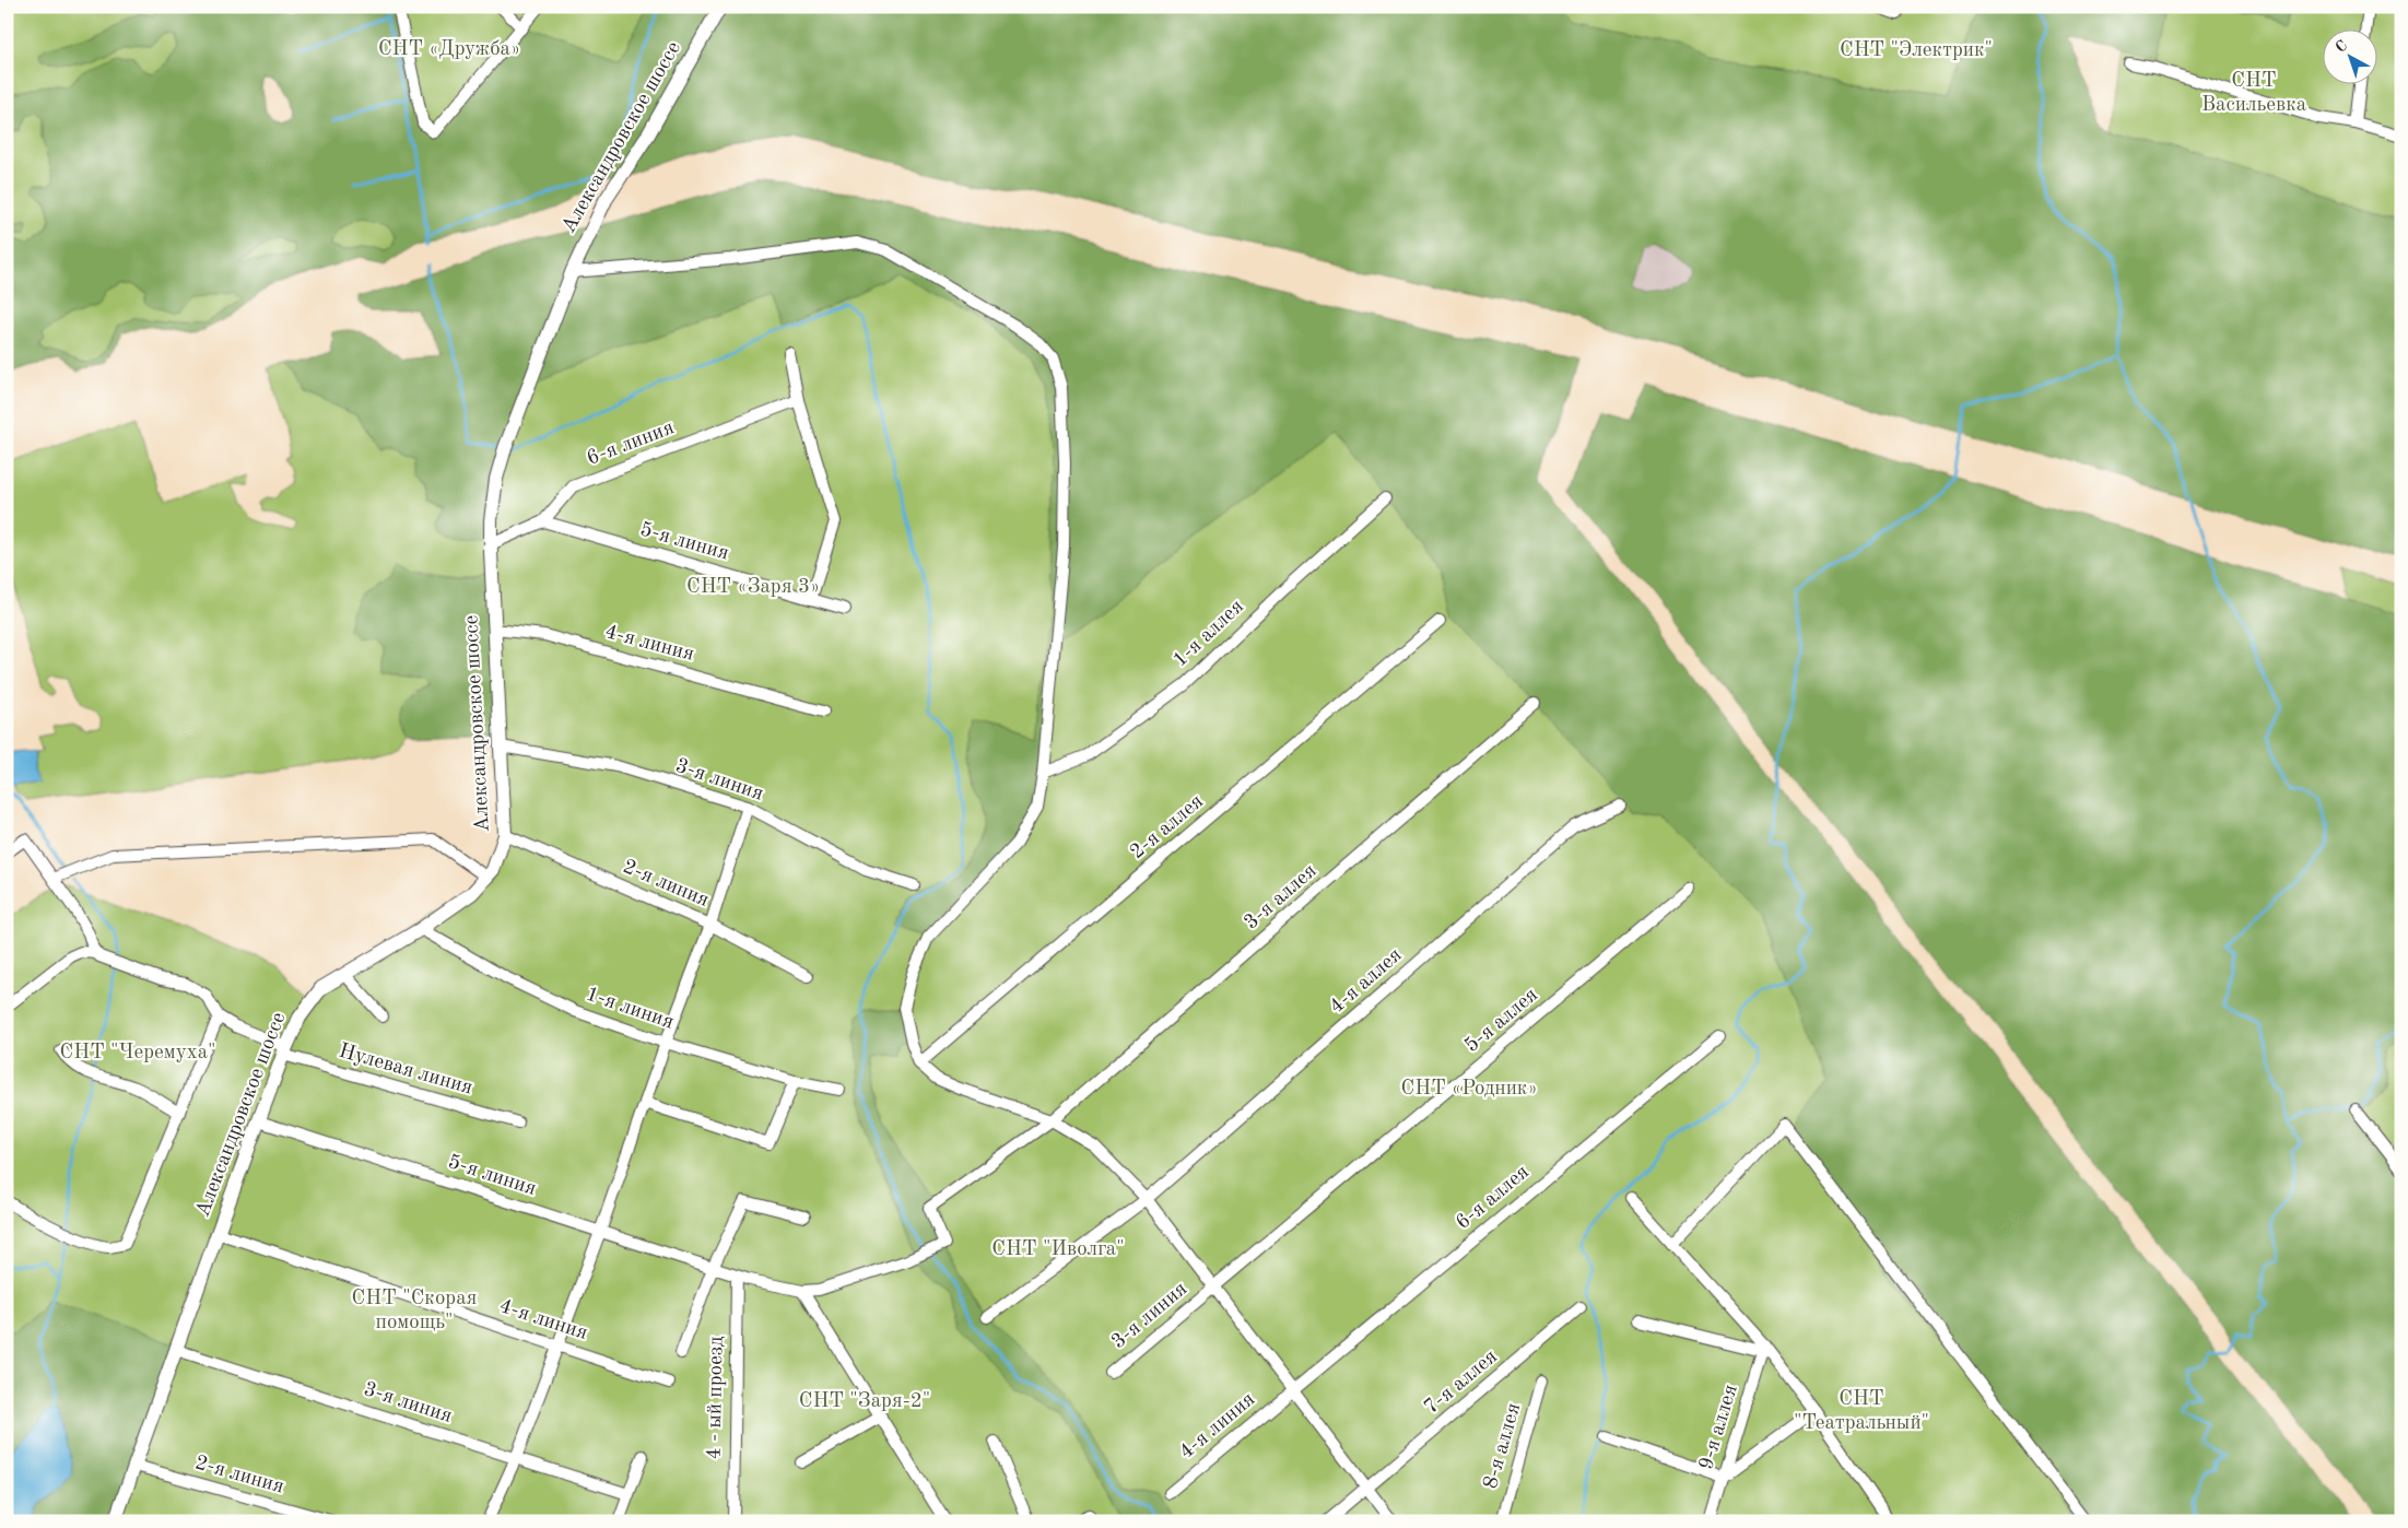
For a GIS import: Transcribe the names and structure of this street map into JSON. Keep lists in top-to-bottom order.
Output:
{
  "streets": {
    "street": [
      "Александровское шоссе",
      "6-я линия",
      "5-я линия",
      "1-я аллея",
      "4-я линия",
      "3-я линия",
      "2-я аллея",
      "2-я линия",
      "3-я аллея",
      "4-я аллея",
      "1-я линия",
      "5-я аллея",
      "Нулевая линия",
      "6-я аллея",
      "7-я аллея",
      "4 - ый проезд",
      "9-я аллея",
      "8-я аллея"
    ]
  },
  "crossings": [
    ["Александровское шоссе", "6-я линия"],
    ["Александровское шоссе", "5-я линия"],
    ["Александровское шоссе", "4-я линия"],
    ["Александровское шоссе", "3-я линия"],
    ["Александровское шоссе", "2-я линия"],
    ["Александровское шоссе", "1-я линия"],
    ["Александровское шоссе", "Нулевая линия"],
    ["6-я линия", "5-я линия"],
    ["5-я линия", "4 - ый проезд"],
    ["4-я линия", "6-я аллея"],
    ["3-я линия", "5-я аллея"]
  ],
  "parks": [
    "СНТ «Дружба»",
    "СНТ \"Электрик\"",
    "СНТ Васильевка",
    "СНТ «Заря 3»",
    "СНТ \"Черемуха\"",
    "СНТ «Родник»",
    "СНТ \"Иволга\"",
    "СНТ \"Скорая помощь\"",
    "СНТ \"Театральный\"",
    "СНТ \"Заря-2\""
  ],
  "north": "top left"
}
